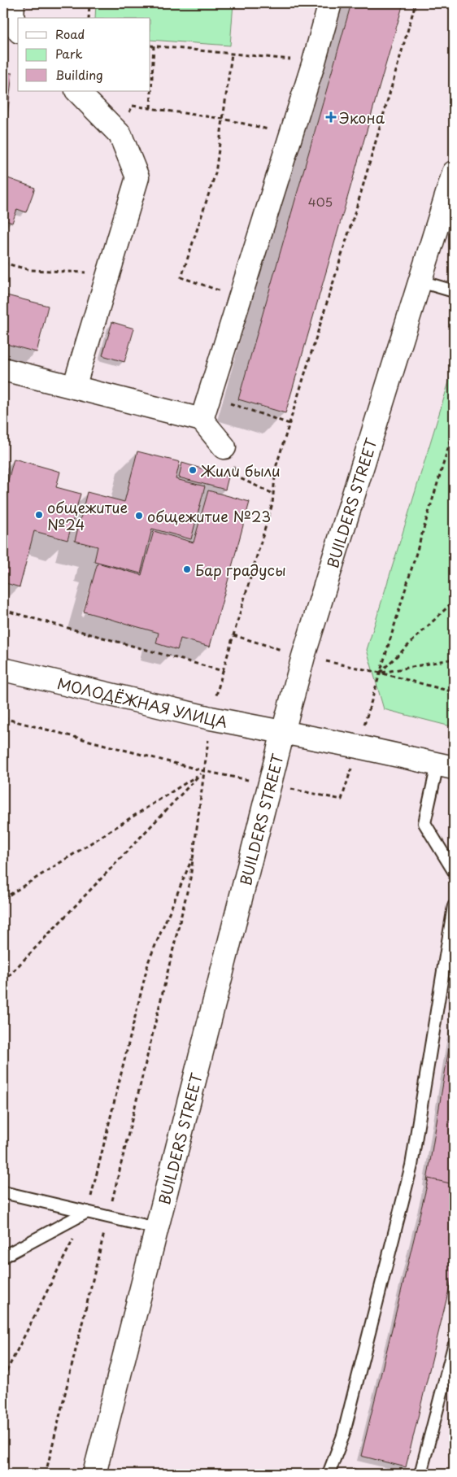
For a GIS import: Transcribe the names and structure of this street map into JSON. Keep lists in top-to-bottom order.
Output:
{
  "streets": {
    "main road": ["BUILDERS STREET", "МОЛОДЁЖНАЯ УЛИЦА"]
  },
  "crossings": [
    ["BUILDERS STREET", "МОЛОДЁЖНАЯ УЛИЦА"]
  ],
  "places": {
    "health": ["Экона"],
    "other": [
      "Жили были",
      "общежитие №24",
      "общежитие №23",
      "Бар градусы"
    ]
  },
  "house_numbers": ["405"],
  "legend": ["Road", "Park", "Building"]
}
